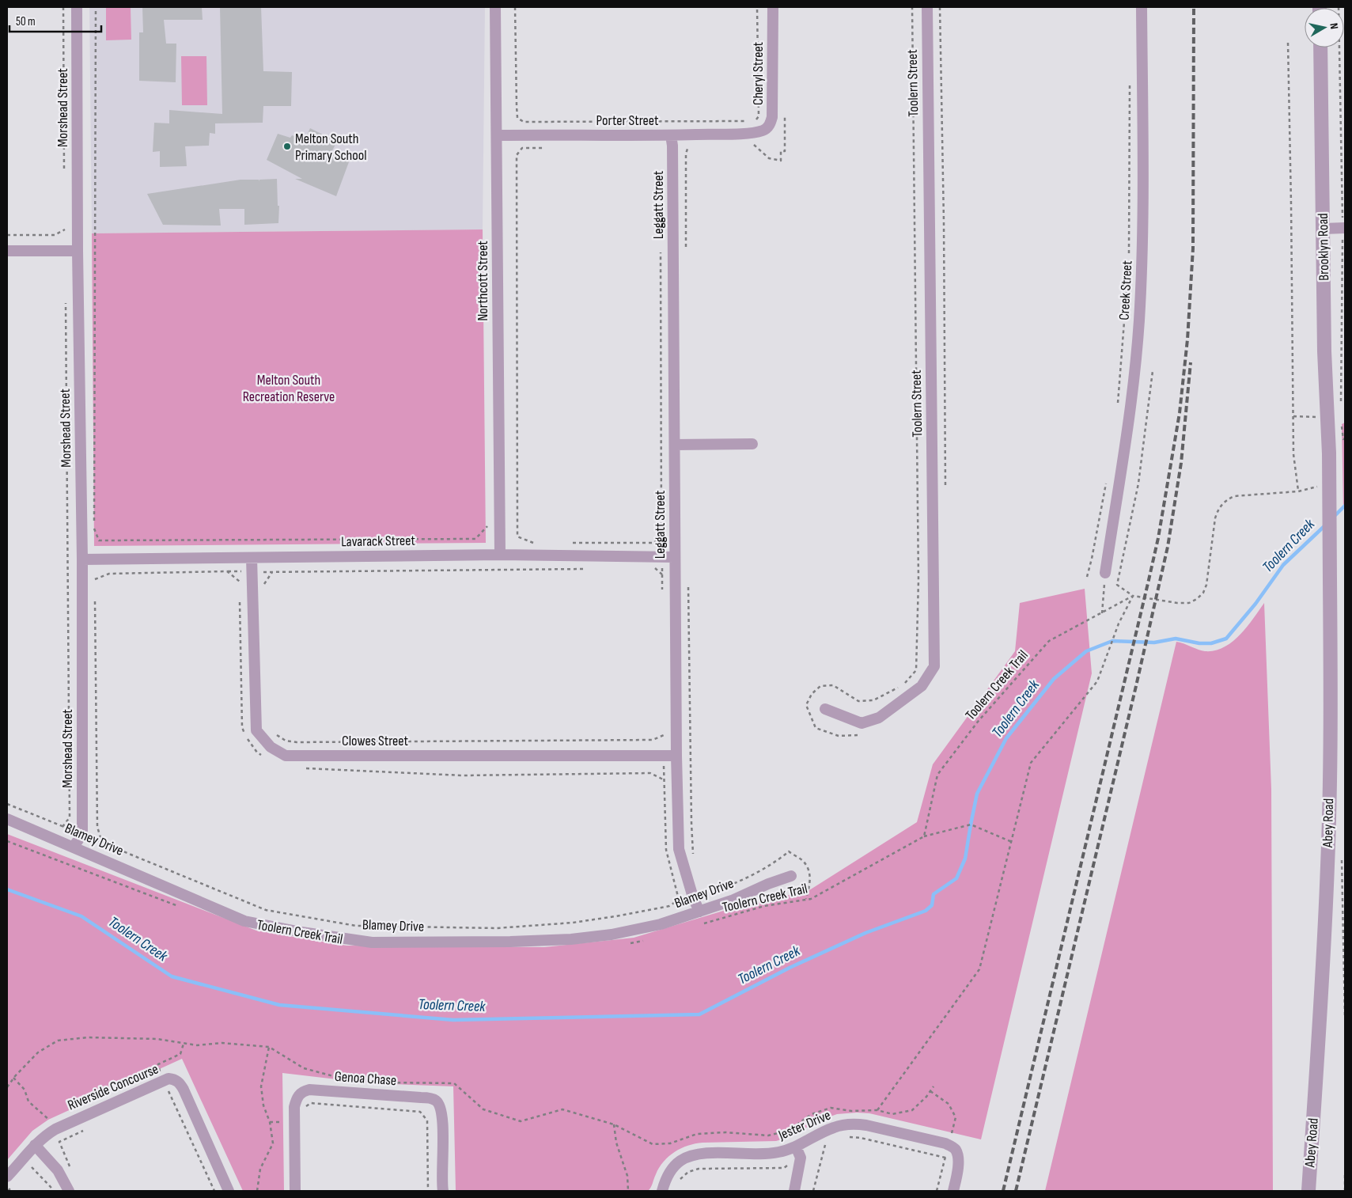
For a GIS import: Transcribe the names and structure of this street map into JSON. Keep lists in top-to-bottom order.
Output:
{
  "streets": {
    "street": [
      "Cheryl Street",
      "Toolern Street",
      "Morshead Street",
      "Porter Street",
      "Leggatt Street",
      "Brooklyn Road",
      "Northcott Street",
      "Creek Street",
      "Lavarack Street",
      "Clowes Street",
      "Abey Road",
      "Blamey Drive",
      "Genoa Chase",
      "Riverside Concourse",
      "Jester Drive"
    ],
    "path": ["Toolern Creek Trail"]
  },
  "crossings": [
    ["Cheryl Street", "Porter Street"],
    ["Morshead Street", "Lavarack Street"],
    ["Porter Street", "Leggatt Street"],
    ["Porter Street", "Northcott Street"],
    ["Leggatt Street", "Lavarack Street"],
    ["Leggatt Street", "Clowes Street"],
    ["Leggatt Street", "Blamey Drive"],
    ["Brooklyn Road", "Abey Road"],
    ["Northcott Street", "Lavarack Street"],
    ["Lavarack Street", "Clowes Street"]
  ],
  "water": ["Toolern Creek"],
  "parks": ["Melton South Recreation Reserve"],
  "places": ["Melton South Primary School"],
  "scale_bar": "50 m",
  "north": "right"
}
